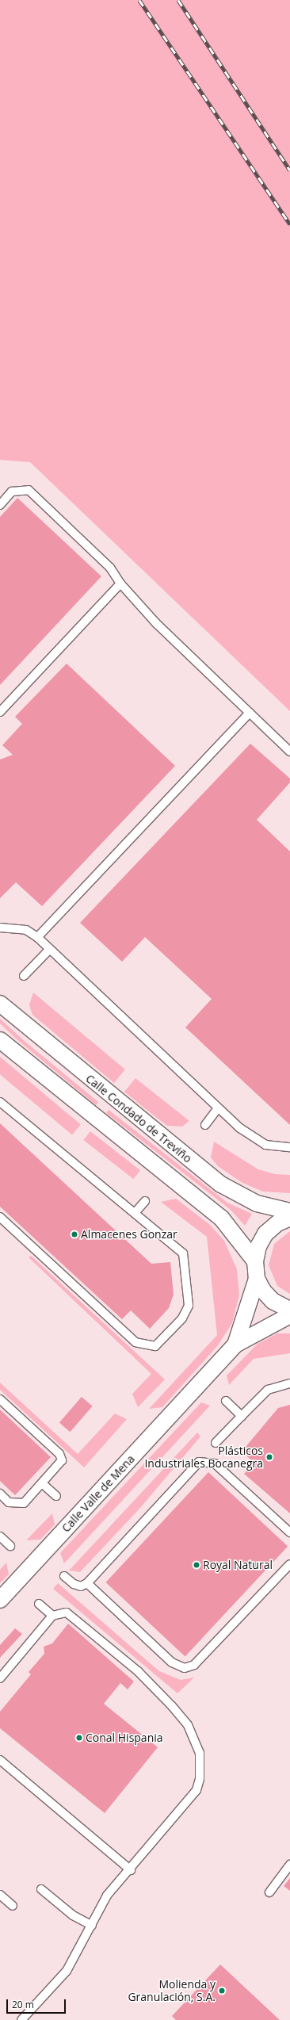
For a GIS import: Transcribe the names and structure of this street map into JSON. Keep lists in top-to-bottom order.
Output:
{
  "streets": {
    "street": ["Calle Condado de Treviño", "Calle Valle de Mena"]
  },
  "places": [
    "Almacenes Gonzar",
    "Plásticos Industriales Bocanegra",
    "Royal Natural",
    "Conal Hispania",
    "Molienda y Granulación, S.A."
  ],
  "scale_bar": "20 m"
}
